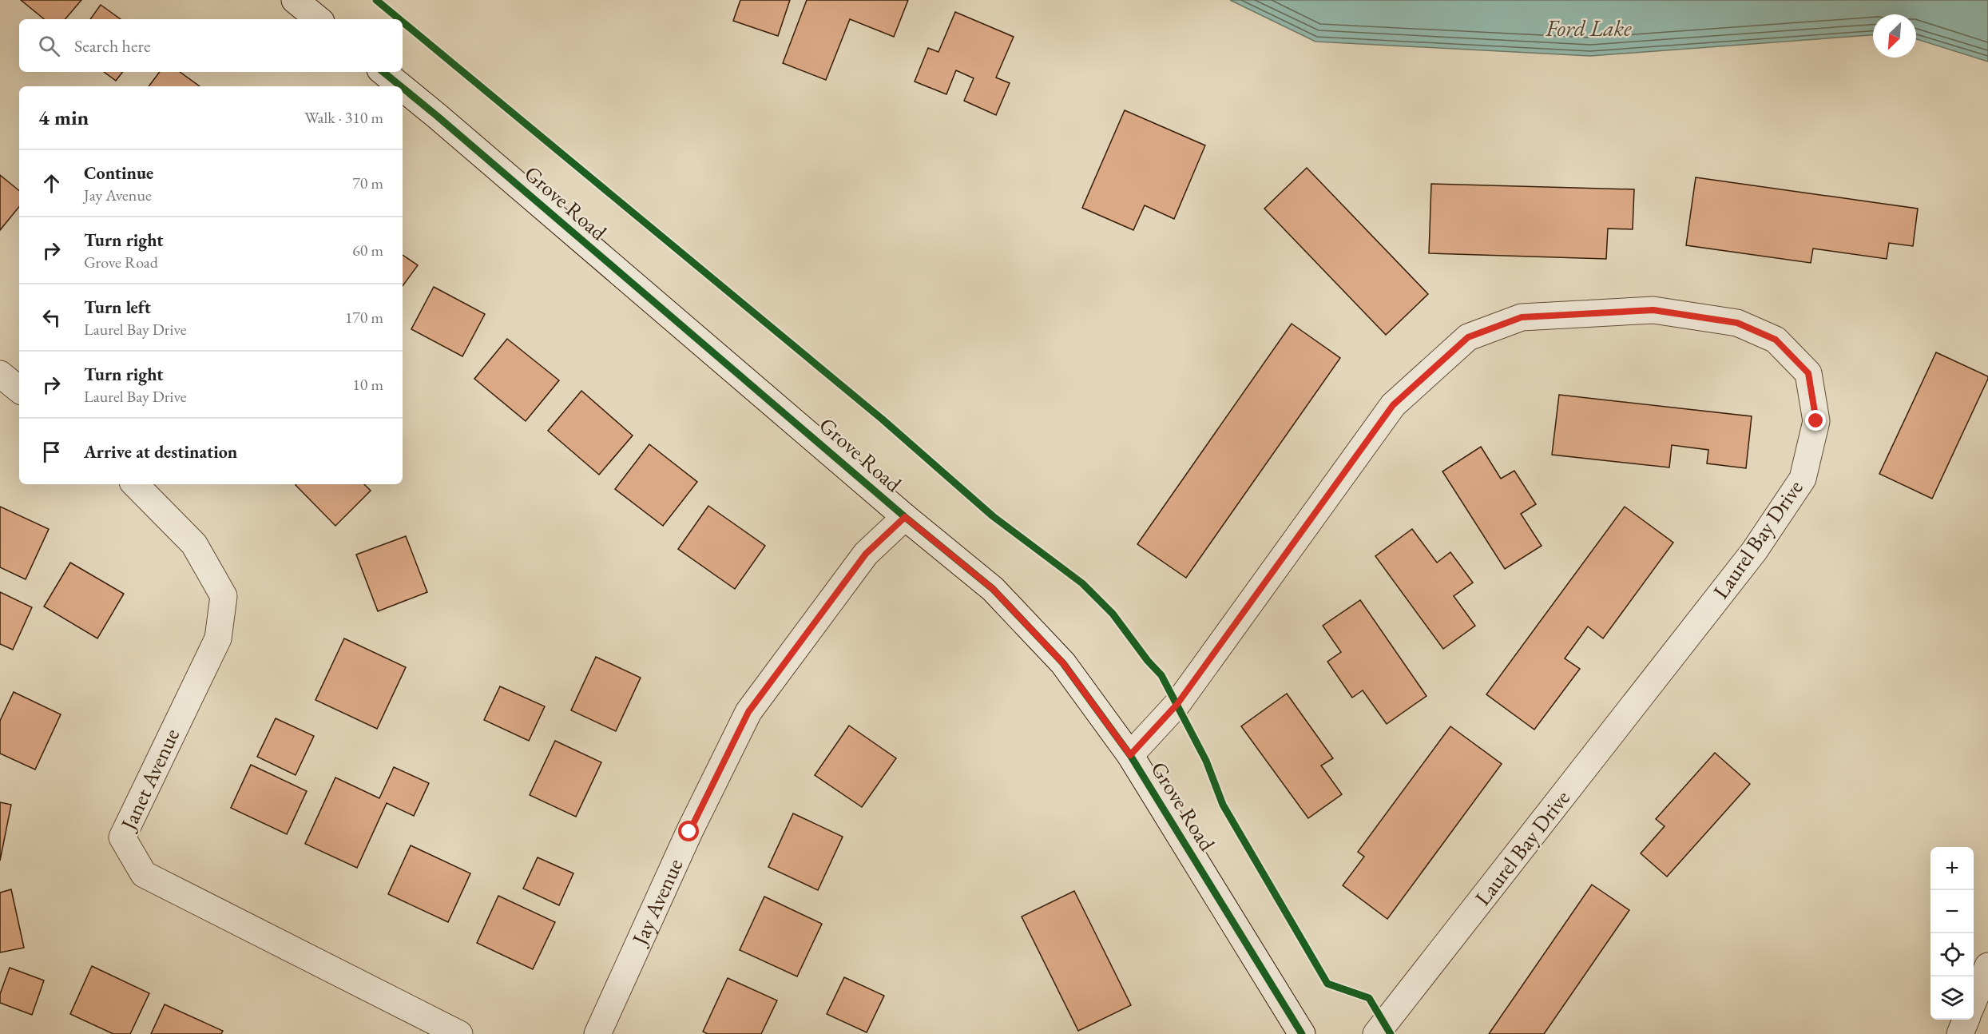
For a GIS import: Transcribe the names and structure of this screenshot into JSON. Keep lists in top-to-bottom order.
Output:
{
  "streets": {
    "street": [
      "Grove Road",
      "Laurel Bay Drive",
      "Janet Avenue",
      "Jay Avenue"
    ]
  },
  "crossings": [
    ["Grove Road", "Laurel Bay Drive"],
    ["Grove Road", "Jay Avenue"]
  ],
  "water": ["Ford Lake"],
  "north": "bottom left",
  "page": {
    "search": "Search here",
    "heading": ["4 min", "Walk · 310 m"],
    "list": [
      ["Continue", "Jay Avenue", "70 m"],
      ["Turn right", "Grove Road", "60 m"],
      ["Turn left", "Laurel Bay Drive", "170 m"],
      ["Turn right", "Laurel Bay Drive", "10 m"],
      "Arrive at destination"
    ],
    "map_buttons": ["+", "−"]
  }
}
